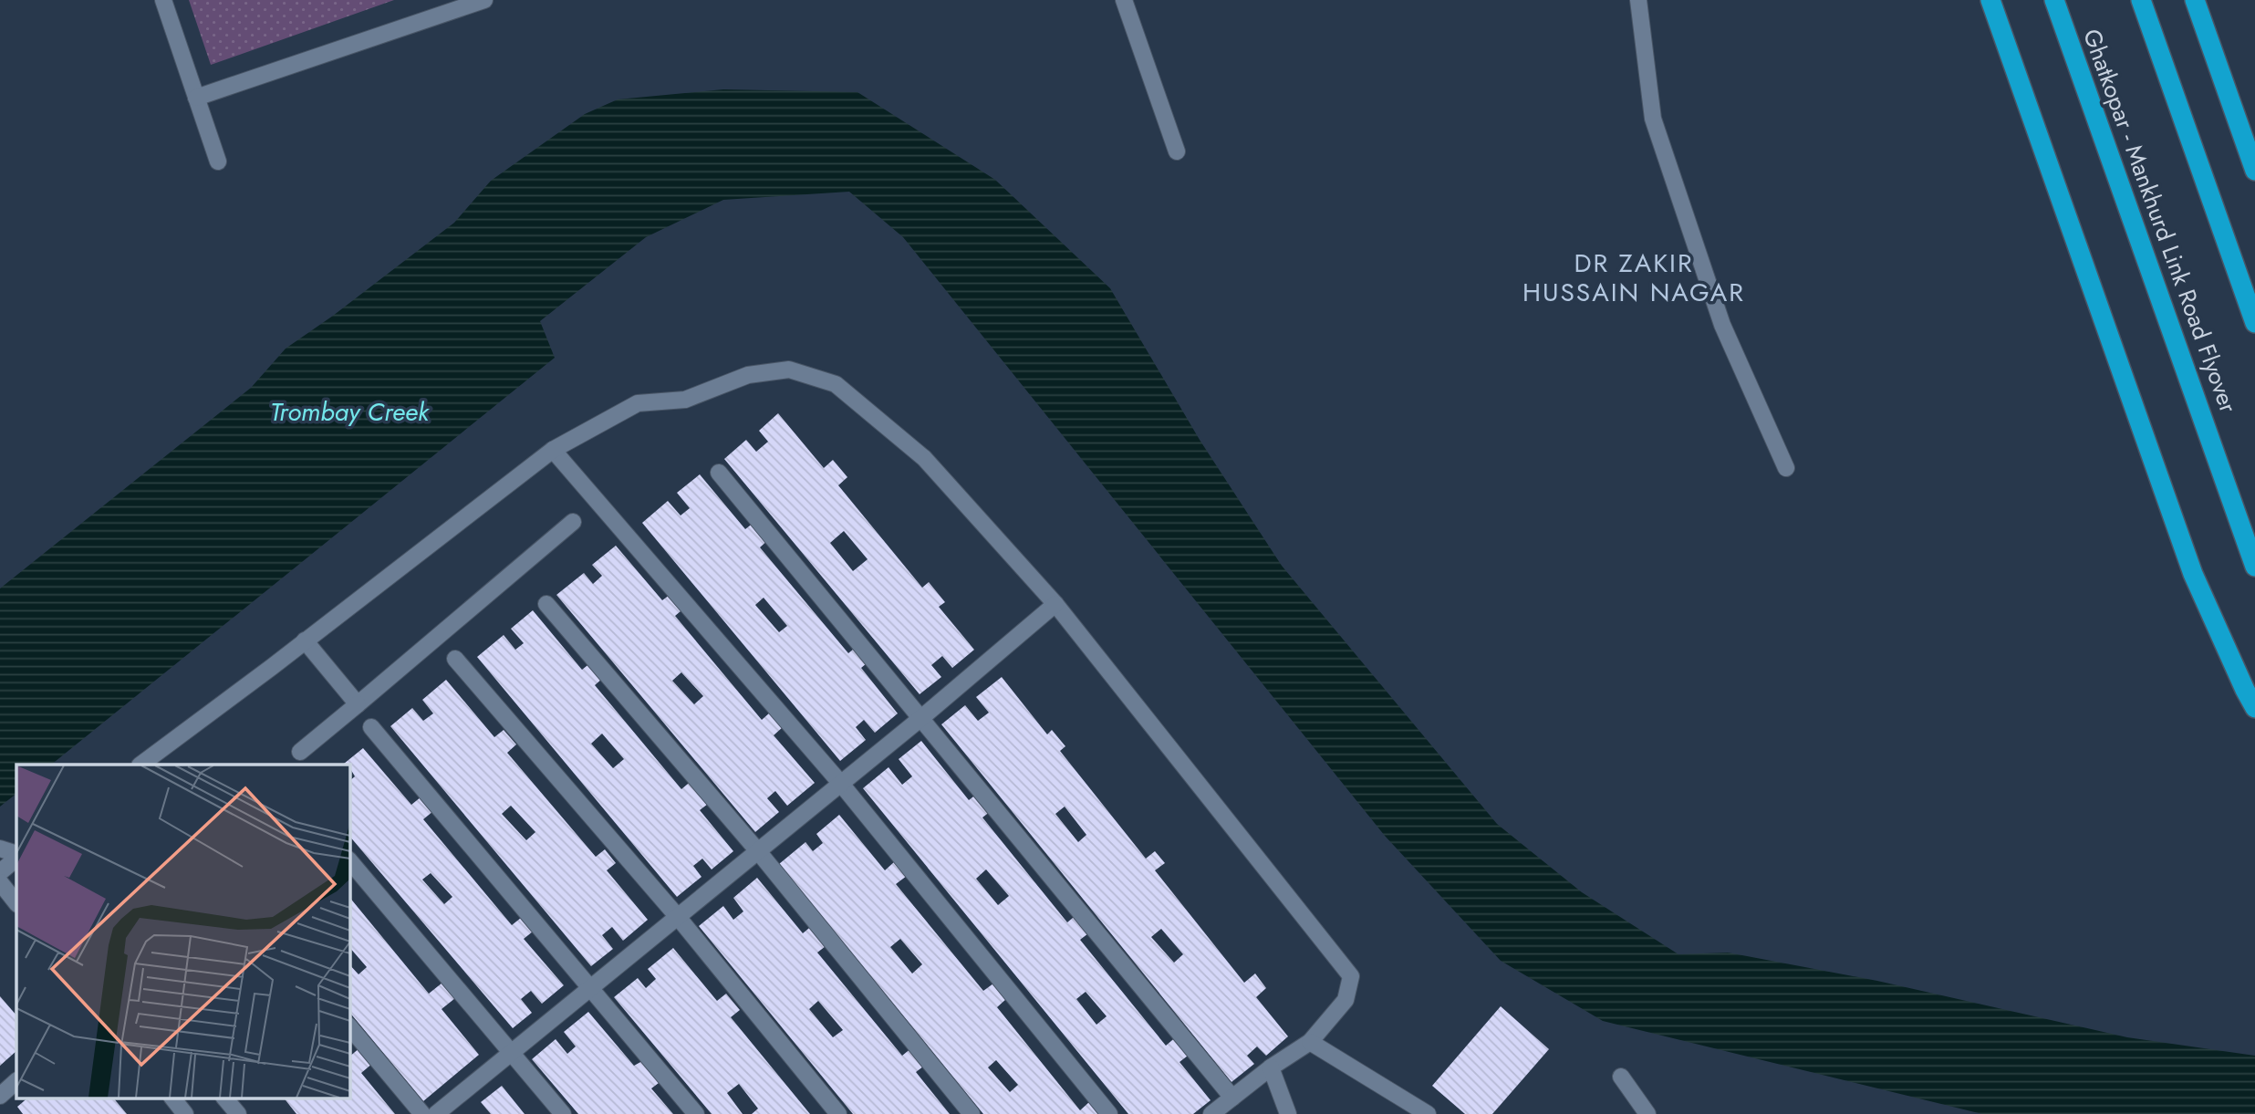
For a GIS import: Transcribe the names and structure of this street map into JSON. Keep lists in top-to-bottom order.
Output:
{
  "streets": {
    "highway": ["Ghatkopar - Mankhurd Link Road Flyover"]
  },
  "districts": ["DR ZAKIR HUSSAIN NAGAR"],
  "water": ["Trombay Creek"]
}
